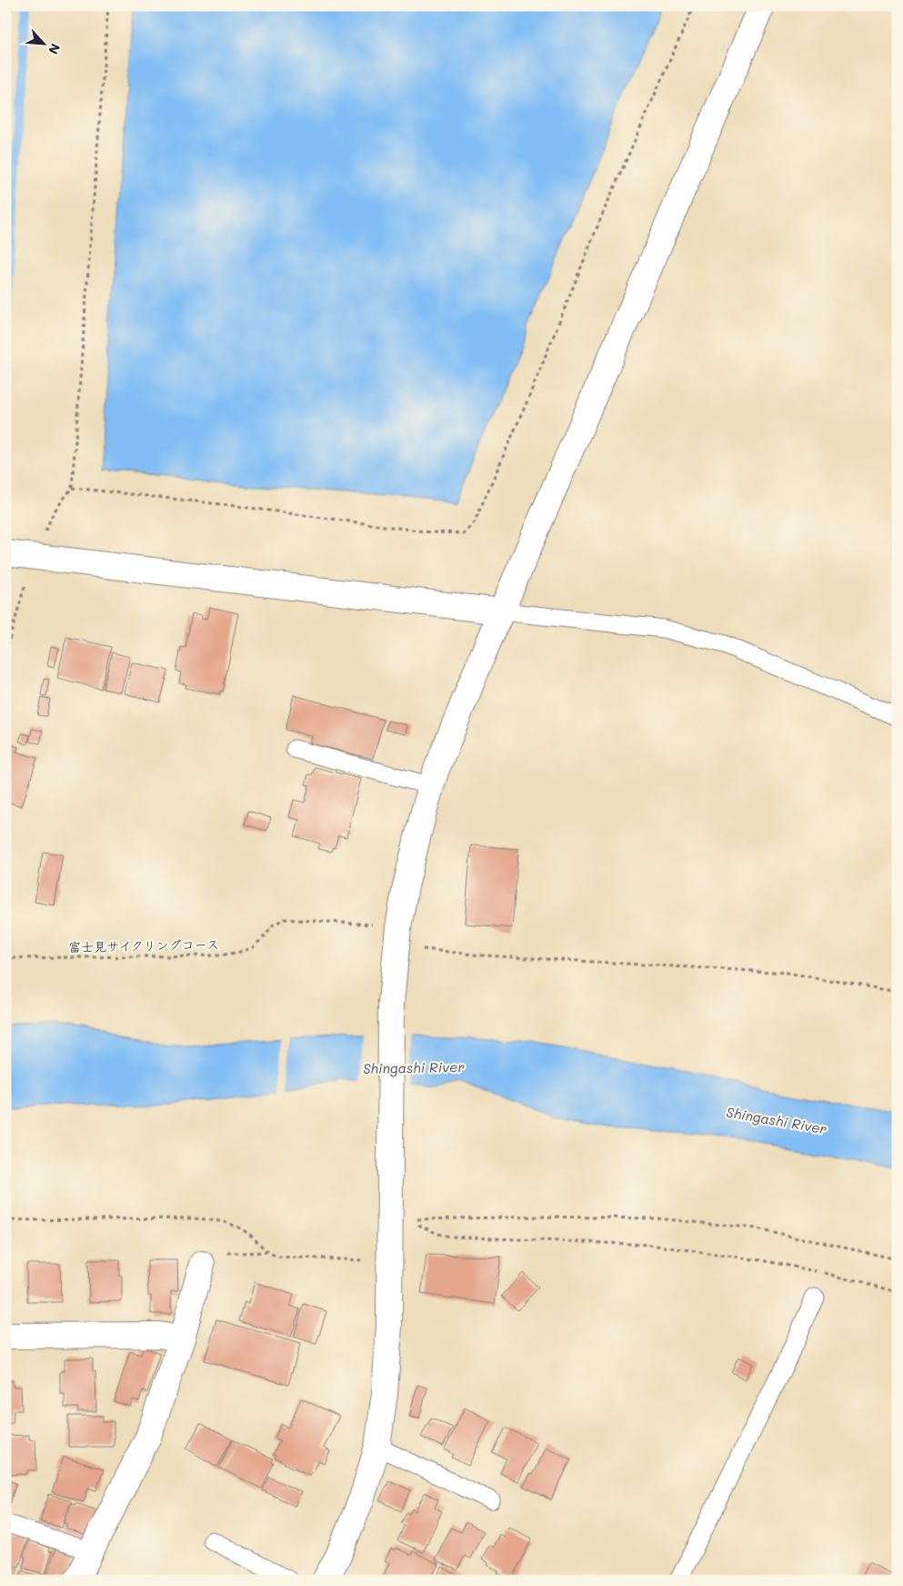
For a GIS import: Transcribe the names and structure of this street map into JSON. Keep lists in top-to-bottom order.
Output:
{
  "streets": {
    "path": ["富士見サイクリングコース"]
  },
  "water": ["Shingashi River"],
  "north": "bottom right"
}
